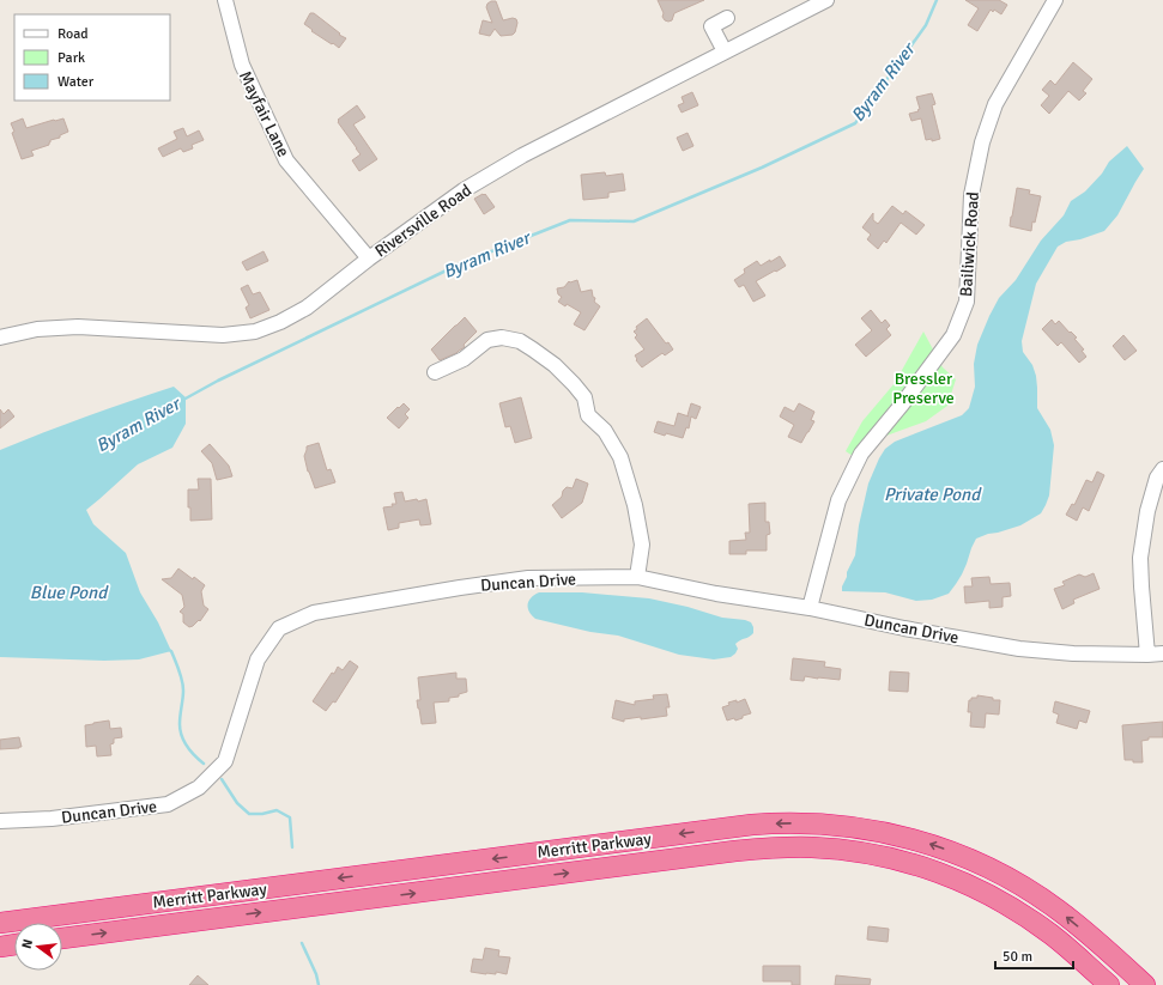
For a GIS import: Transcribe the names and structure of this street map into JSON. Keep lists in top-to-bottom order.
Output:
{
  "streets": {
    "highway": ["Merritt Parkway"],
    "street": [
      "Mayfair Lane",
      "Riversville Road",
      "Bailiwick Road",
      "Duncan Drive"
    ]
  },
  "crossings": [
    ["Mayfair Lane", "Riversville Road"],
    ["Bailiwick Road", "Duncan Drive"]
  ],
  "water": ["Byram River", "Private Pond", "Blue Pond"],
  "parks": ["Bressler Preserve"],
  "legend": ["Road", "Park", "Water"],
  "scale_bar": "50 m",
  "north": "left"
}
